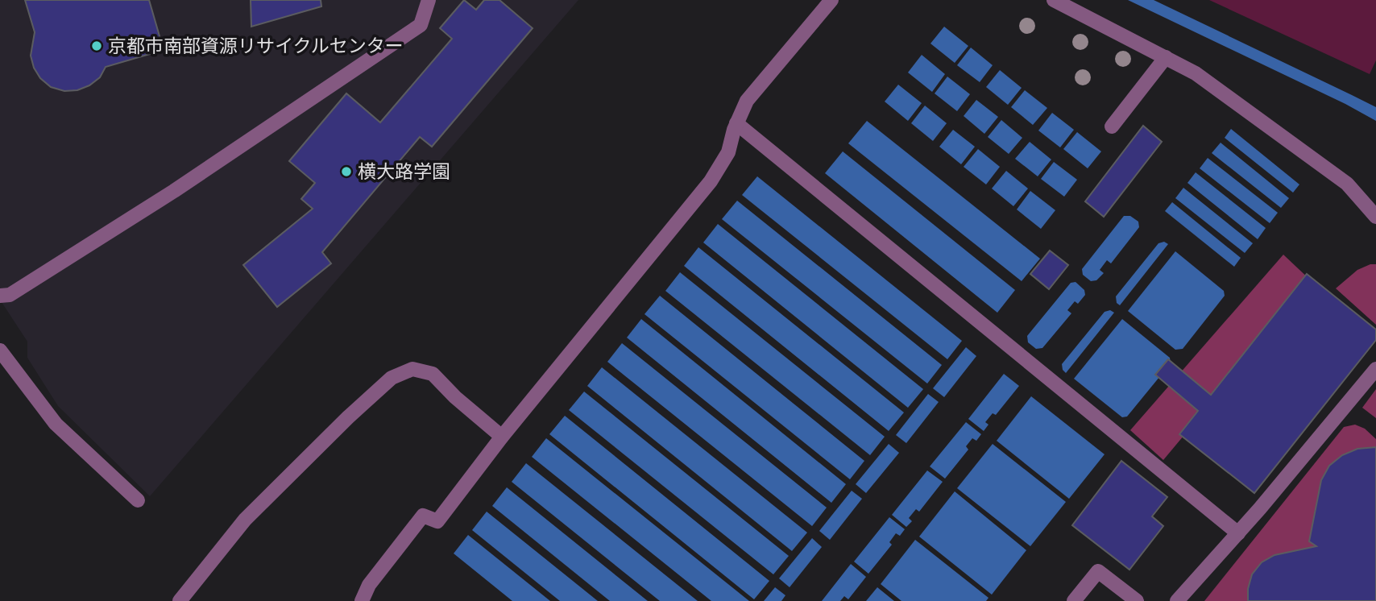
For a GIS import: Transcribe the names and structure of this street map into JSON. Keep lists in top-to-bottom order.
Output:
{
  "places": ["京都市南部資源リサイクルセンター", "横大路学園"]
}
